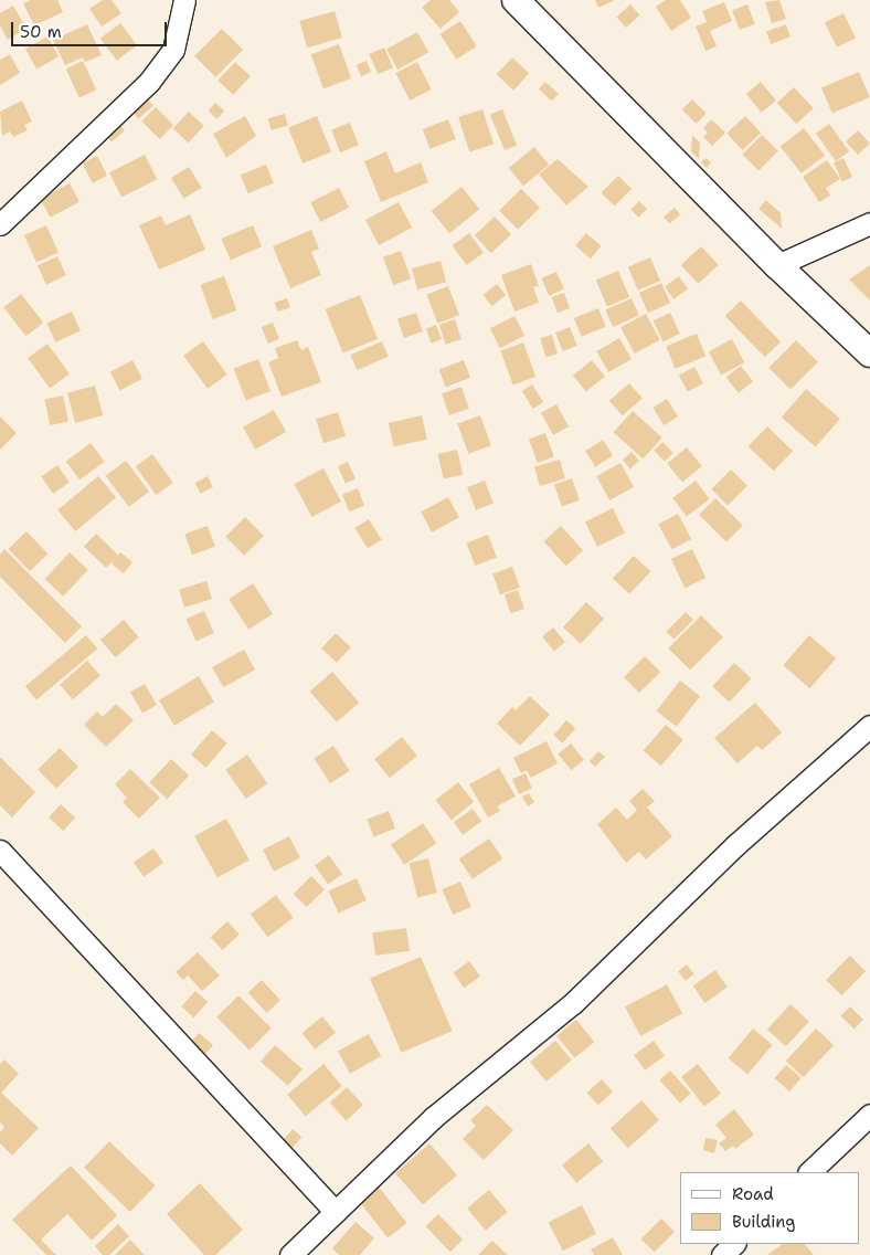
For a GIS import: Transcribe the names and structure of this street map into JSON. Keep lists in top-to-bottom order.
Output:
{
  "legend": ["Road", "Building"],
  "scale_bar": "50 m"
}
